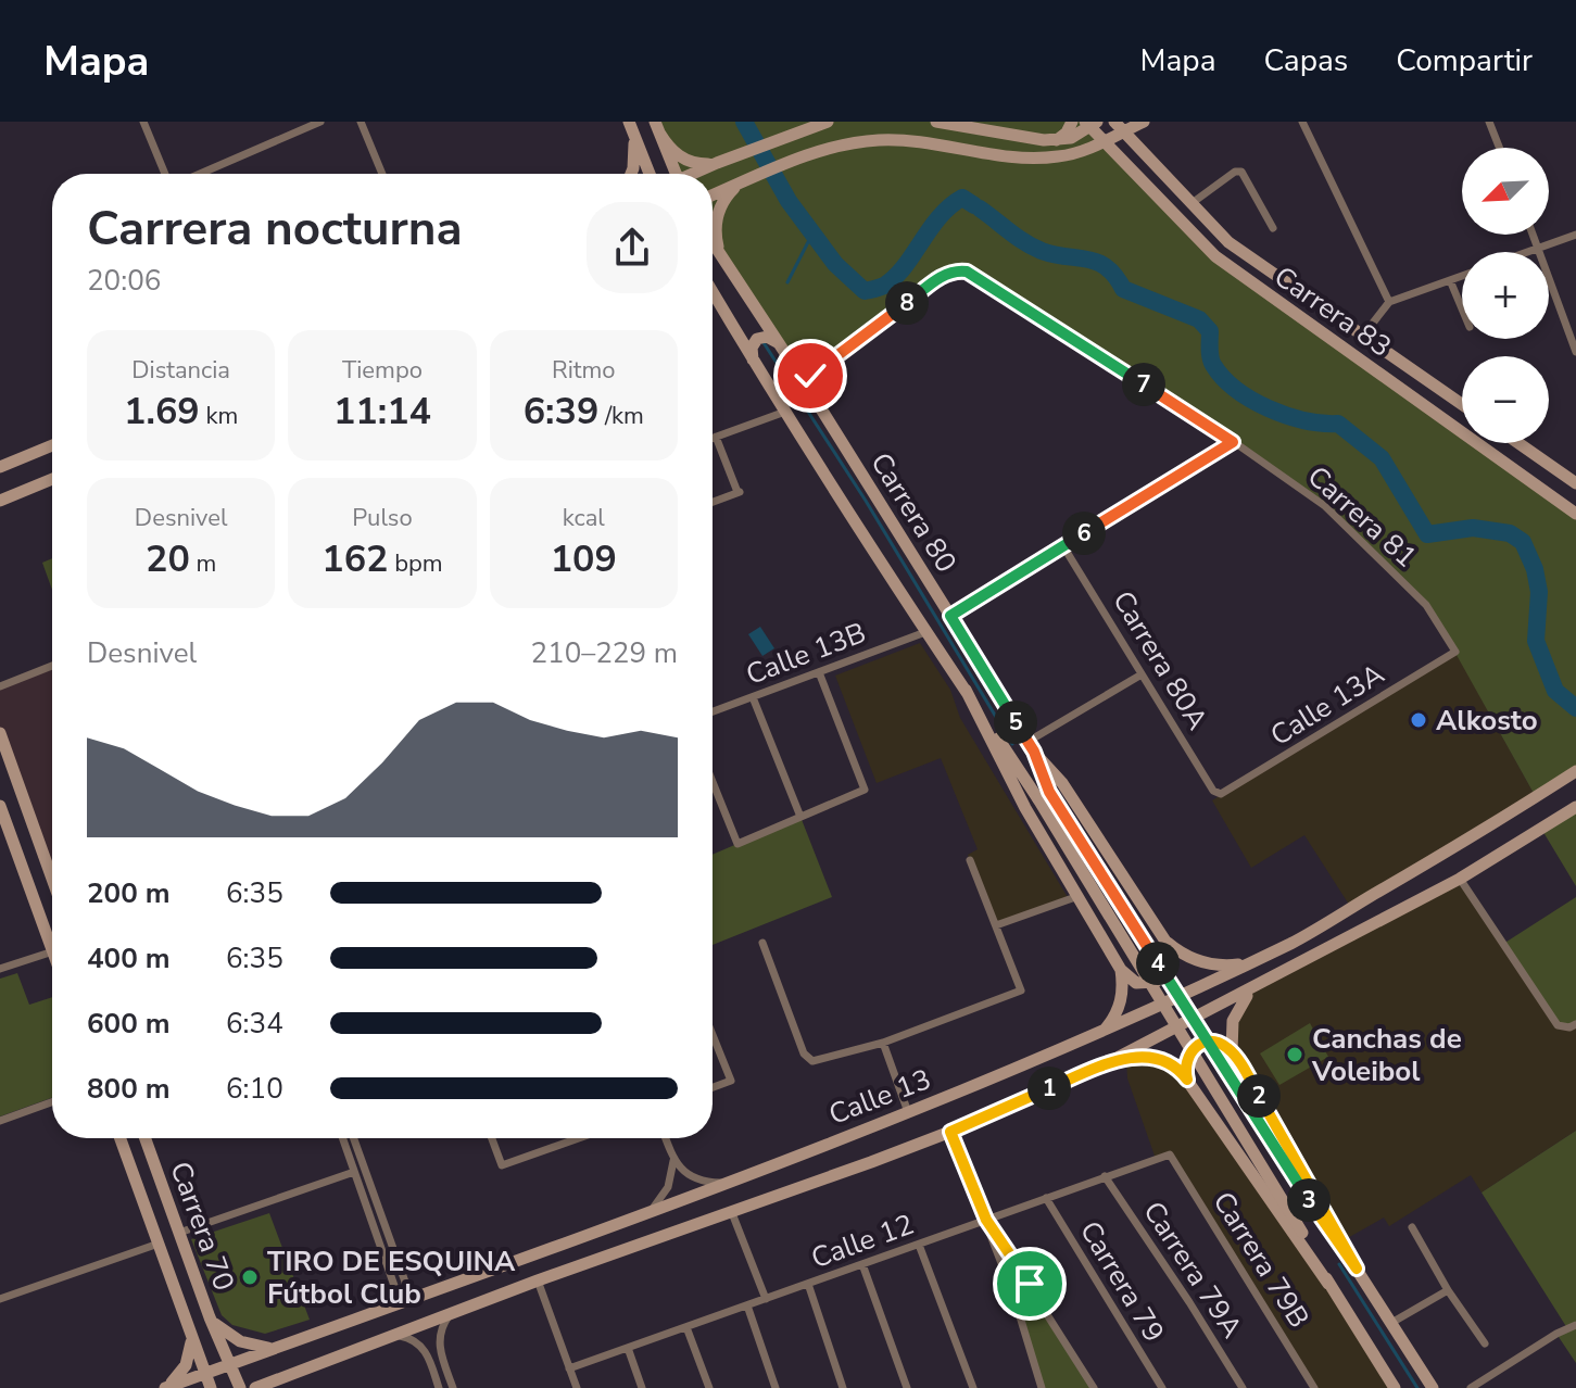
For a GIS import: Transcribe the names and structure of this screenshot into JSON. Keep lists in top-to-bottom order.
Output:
{
  "streets": {
    "main road": [
      "Carrera 83",
      "Carrera 80",
      "Calle 13",
      "Carrera 70"
    ],
    "street": [
      "Carrera 81",
      "Calle 13B",
      "Carrera 80A",
      "Calle 13A",
      "Calle 12",
      "Carrera 79B",
      "Carrera 79A",
      "Carrera 79"
    ]
  },
  "crossings": [
    ["Carrera 80", "Carrera 81"],
    ["Carrera 80", "Calle 13B"],
    ["Carrera 81", "Calle 13A"],
    ["Carrera 80A", "Calle 13A"],
    ["Calle 13", "Carrera 70"],
    ["Calle 12", "Carrera 79B"],
    ["Calle 12", "Carrera 79A"],
    ["Calle 12", "Carrera 79"]
  ],
  "places": ["Alkosto", "Canchas de Voleibol", "TIRO DE ESQUINA Fútbol Club"],
  "north": "bottom left",
  "page": {
    "header": "Mapa",
    "nav": ["Mapa", "Capas", "Compartir"],
    "map_buttons": ["+", "−"],
    "heading": ["Carrera nocturna", "20:06"],
    "pins": [
      "8",
      "7",
      "6",
      "5",
      "4",
      "1",
      "2",
      "3"
    ],
    "stats": [
      ["Distancia", "1.69 km"],
      ["Tiempo", "11:14"],
      ["Ritmo", "6:39 /km"],
      ["Desnivel", "20 m"],
      ["Pulso", "162 bpm"],
      ["kcal", "109"]
    ],
    "chart": ["Desnivel", "210–229 m"],
    "list": [
      {
        "name": "200 m",
        "note": "6:35"
      },
      {
        "name": "400 m",
        "note": "6:35"
      },
      {
        "name": "600 m",
        "note": "6:34"
      },
      {
        "name": "800 m",
        "note": "6:10"
      }
    ]
  }
}
